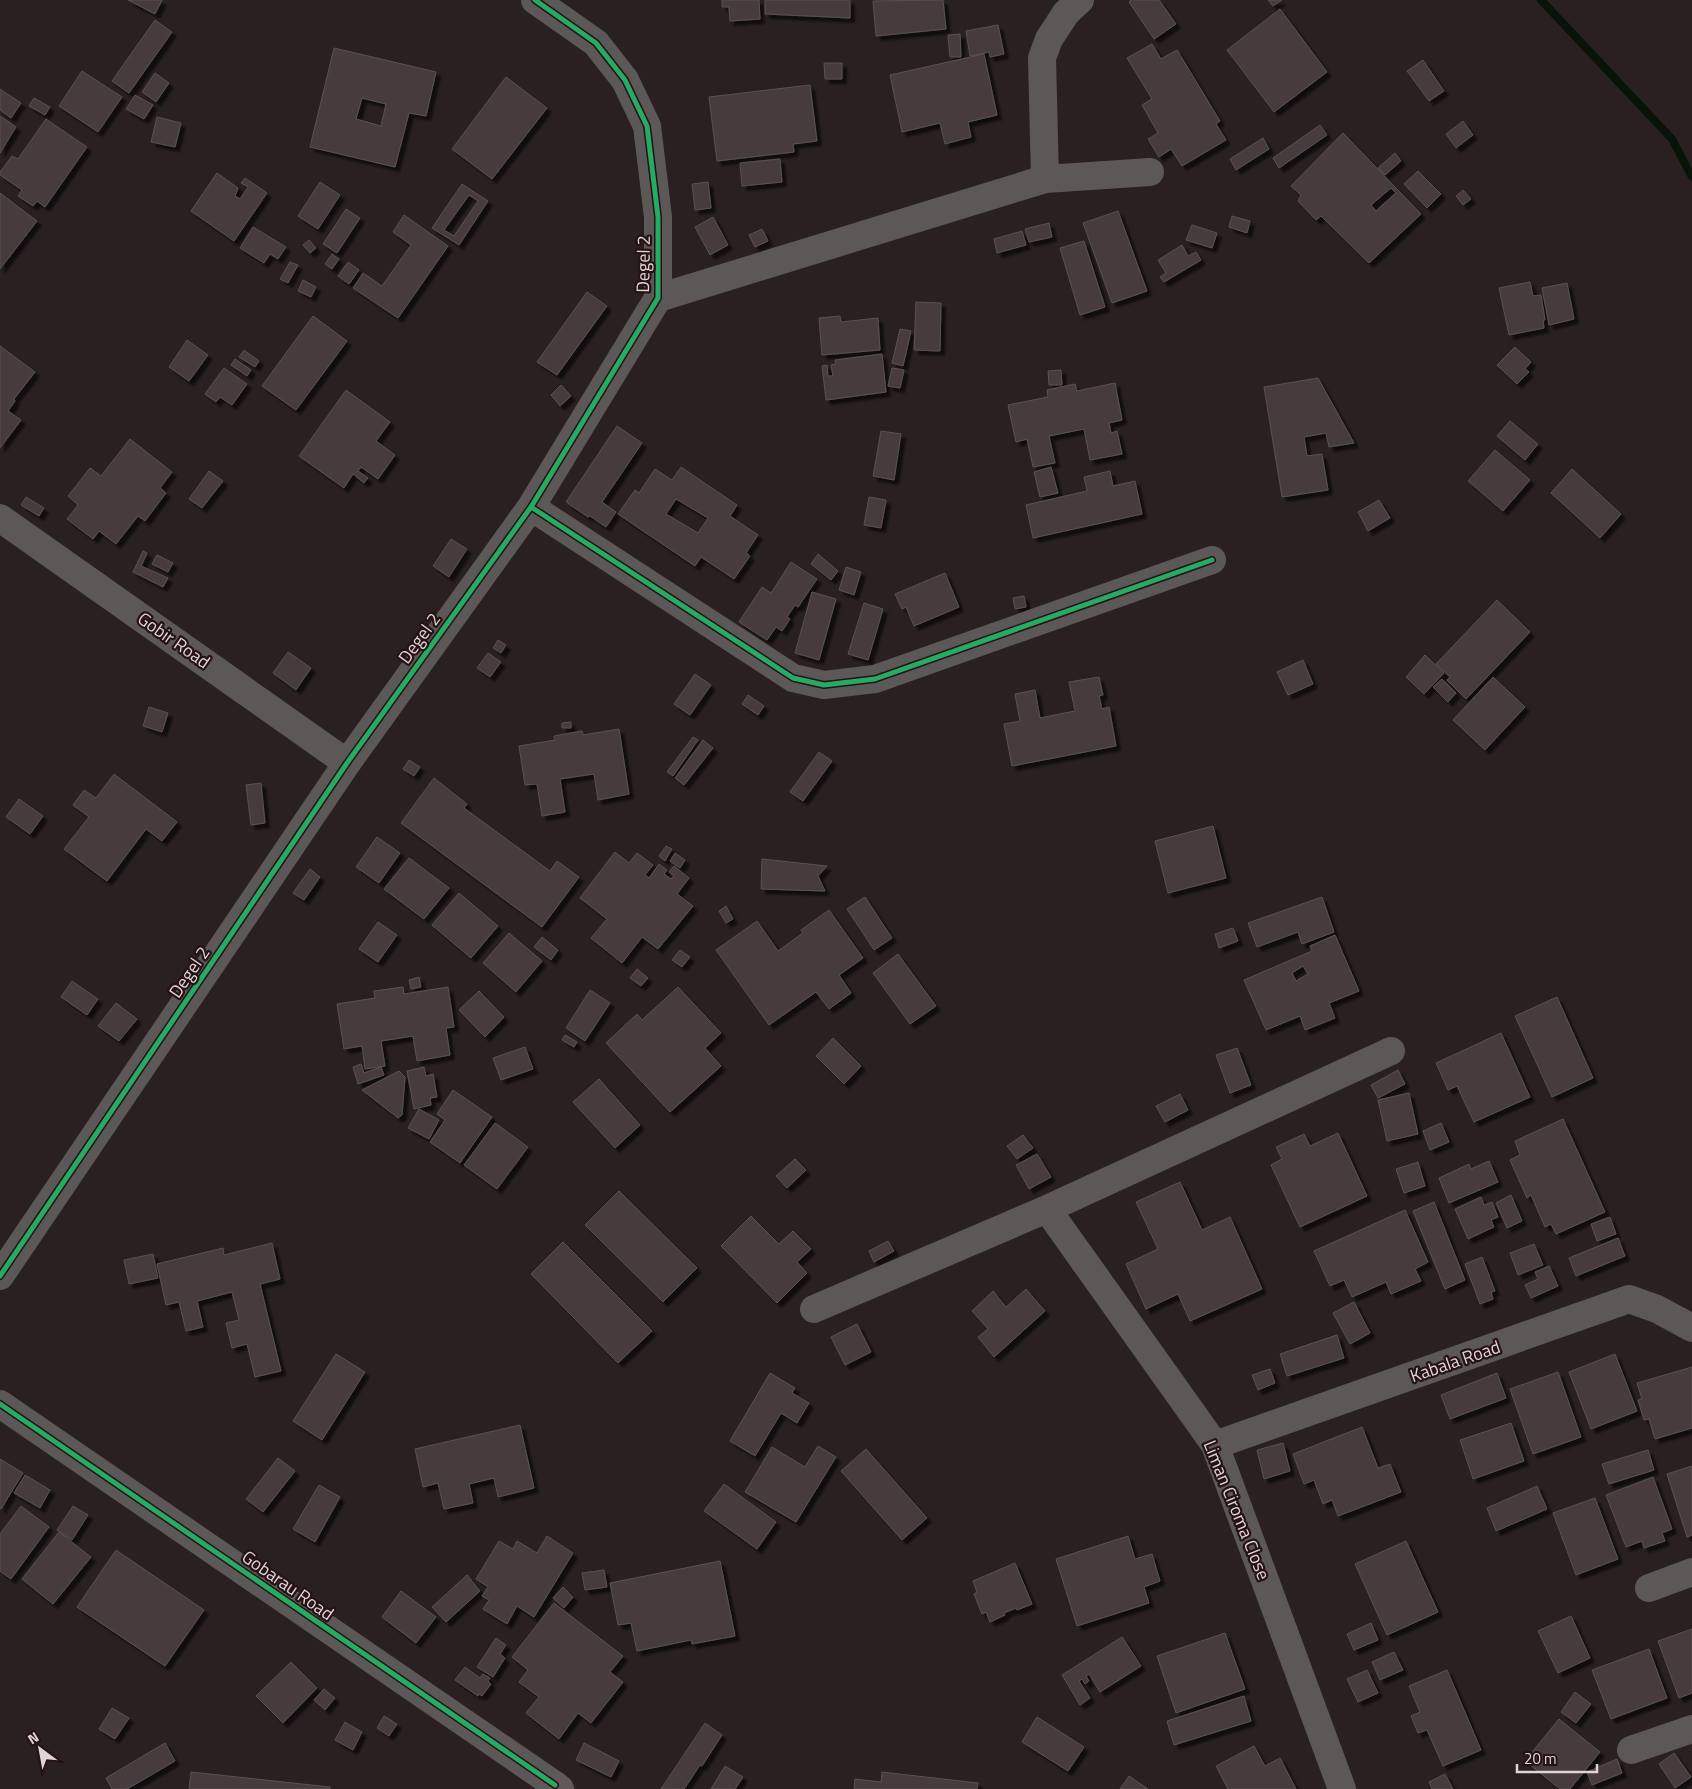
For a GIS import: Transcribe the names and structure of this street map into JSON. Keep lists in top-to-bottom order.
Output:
{
  "streets": {
    "street": [
      "Degel 2",
      "Gobir Road",
      "Kabala Road",
      "Liman Ciroma Close",
      "Gobarau Road"
    ]
  },
  "crossings": [
    ["Degel 2", "Gobir Road"],
    ["Kabala Road", "Liman Ciroma Close"]
  ],
  "scale_bar": "20 m",
  "north": "top left"
}
